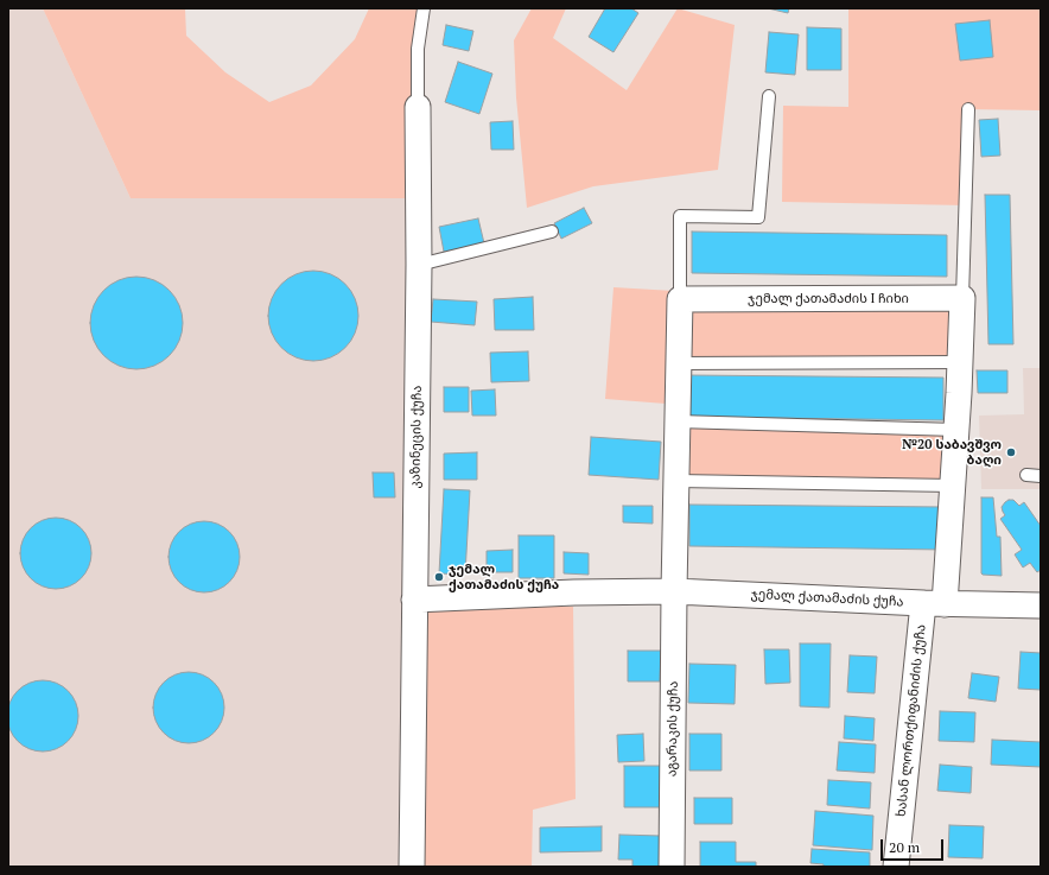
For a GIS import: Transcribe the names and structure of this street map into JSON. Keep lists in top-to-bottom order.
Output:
{
  "streets": {
    "street": [
      "ჯემალ ქათამაძის I ჩიხი",
      "კაზინეცის ქუჩა",
      "ჯემალ ქათამაძის ქუჩა",
      "ხასან ლორთქიფანიძის ქუჩა",
      "აგარაკის ქუჩა"
    ]
  },
  "crossings": [
    ["კაზინეცის ქუჩა", "ჯემალ ქათამაძის ქუჩა"],
    ["ჯემალ ქათამაძის ქუჩა", "ხასან ლორთქიფანიძის ქუჩა"],
    ["ჯემალ ქათამაძის ქუჩა", "აგარაკის ქუჩა"]
  ],
  "places": ["№20 საბავშვო ბაღი", "ჯემალ ქათამაძის ქუჩა"],
  "scale_bar": "20 m"
}
